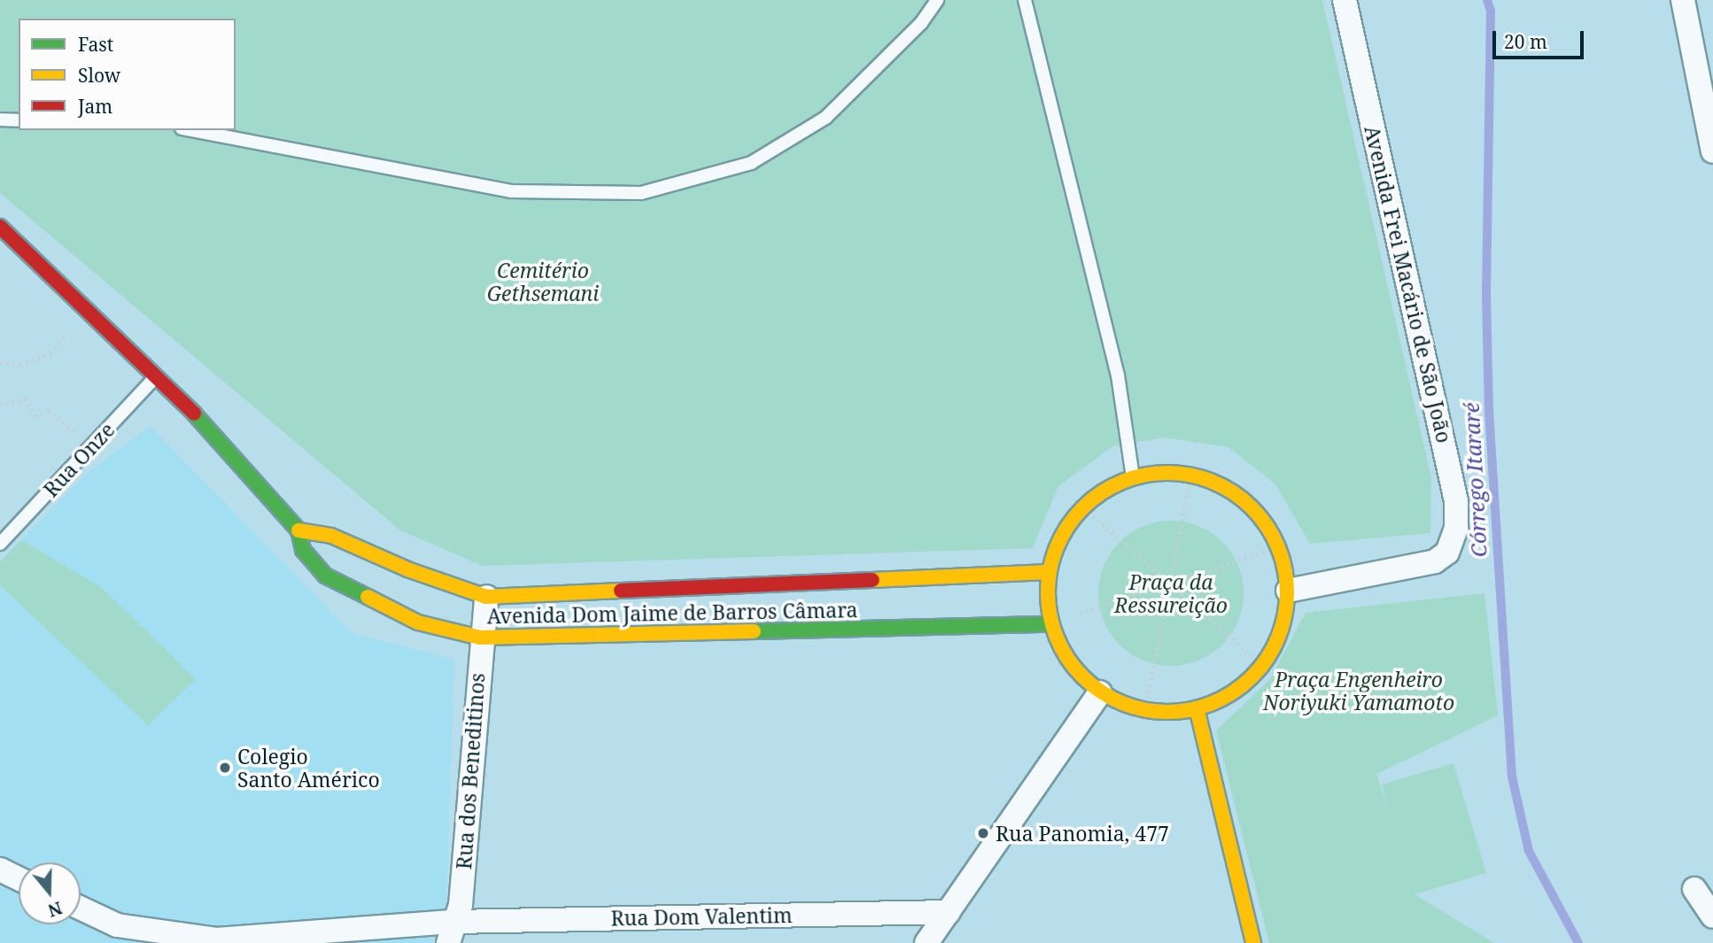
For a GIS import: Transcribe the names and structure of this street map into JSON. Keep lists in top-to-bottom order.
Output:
{
  "streets": {
    "street": [
      "Avenida Frei Macário de São João",
      "Avenida Dom Jaime de Barros Câmara",
      "Rua dos Beneditinos",
      "Rua Dom Valentim"
    ],
    "lane": ["Rua Onze"]
  },
  "crossings": [
    ["Rua Onze", "Avenida Dom Jaime de Barros Câmara"],
    ["Avenida Dom Jaime de Barros Câmara", "Rua dos Beneditinos"],
    ["Rua dos Beneditinos", "Rua Dom Valentim"]
  ],
  "water": ["Córrego Itararé"],
  "parks": ["Cemitério Gethsemani", "Praça da Ressureição", "Praça Engenheiro Noriyuki Yamamoto"],
  "places": ["Colegio Santo Américo", "Rua Panomia, 477"],
  "legend": ["Fast", "Slow", "Jam"],
  "scale_bar": "20 m",
  "north": "bottom"
}
